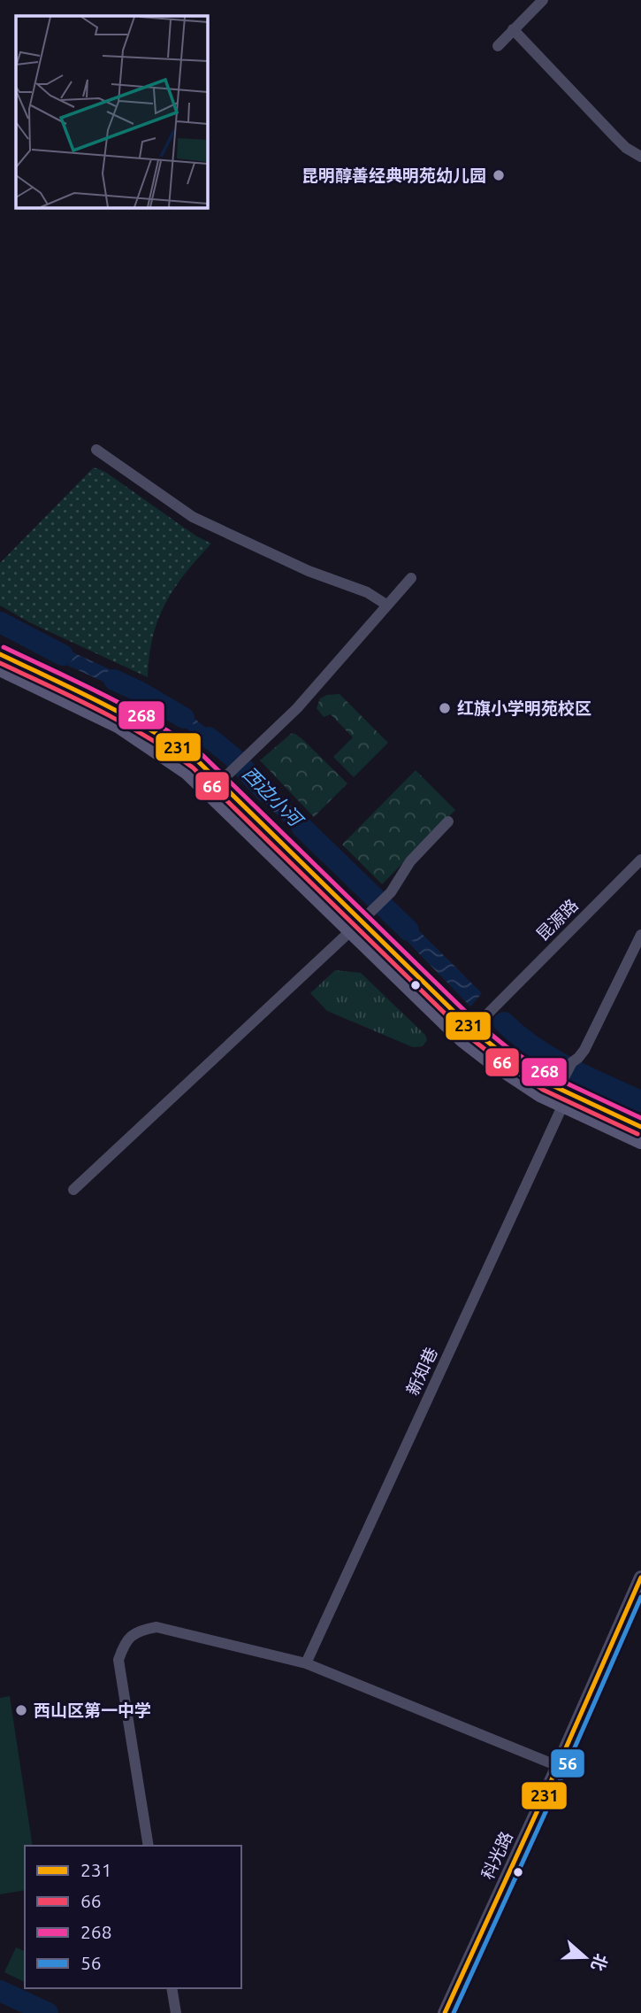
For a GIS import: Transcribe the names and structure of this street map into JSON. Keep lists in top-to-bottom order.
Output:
{
  "streets": {
    "street": ["昆源路", "新知巷", "科光路"]
  },
  "water": ["西边小河"],
  "places": ["昆明醇善经典明苑幼儿园", "红旗小学明苑校区", "西山区第一中学"],
  "lines": [
    "transit line 268",
    "transit line 231",
    "transit line 66",
    "transit line 56"
  ],
  "legend": [
    "231",
    "66",
    "268",
    "56"
  ],
  "north": "right"
}
